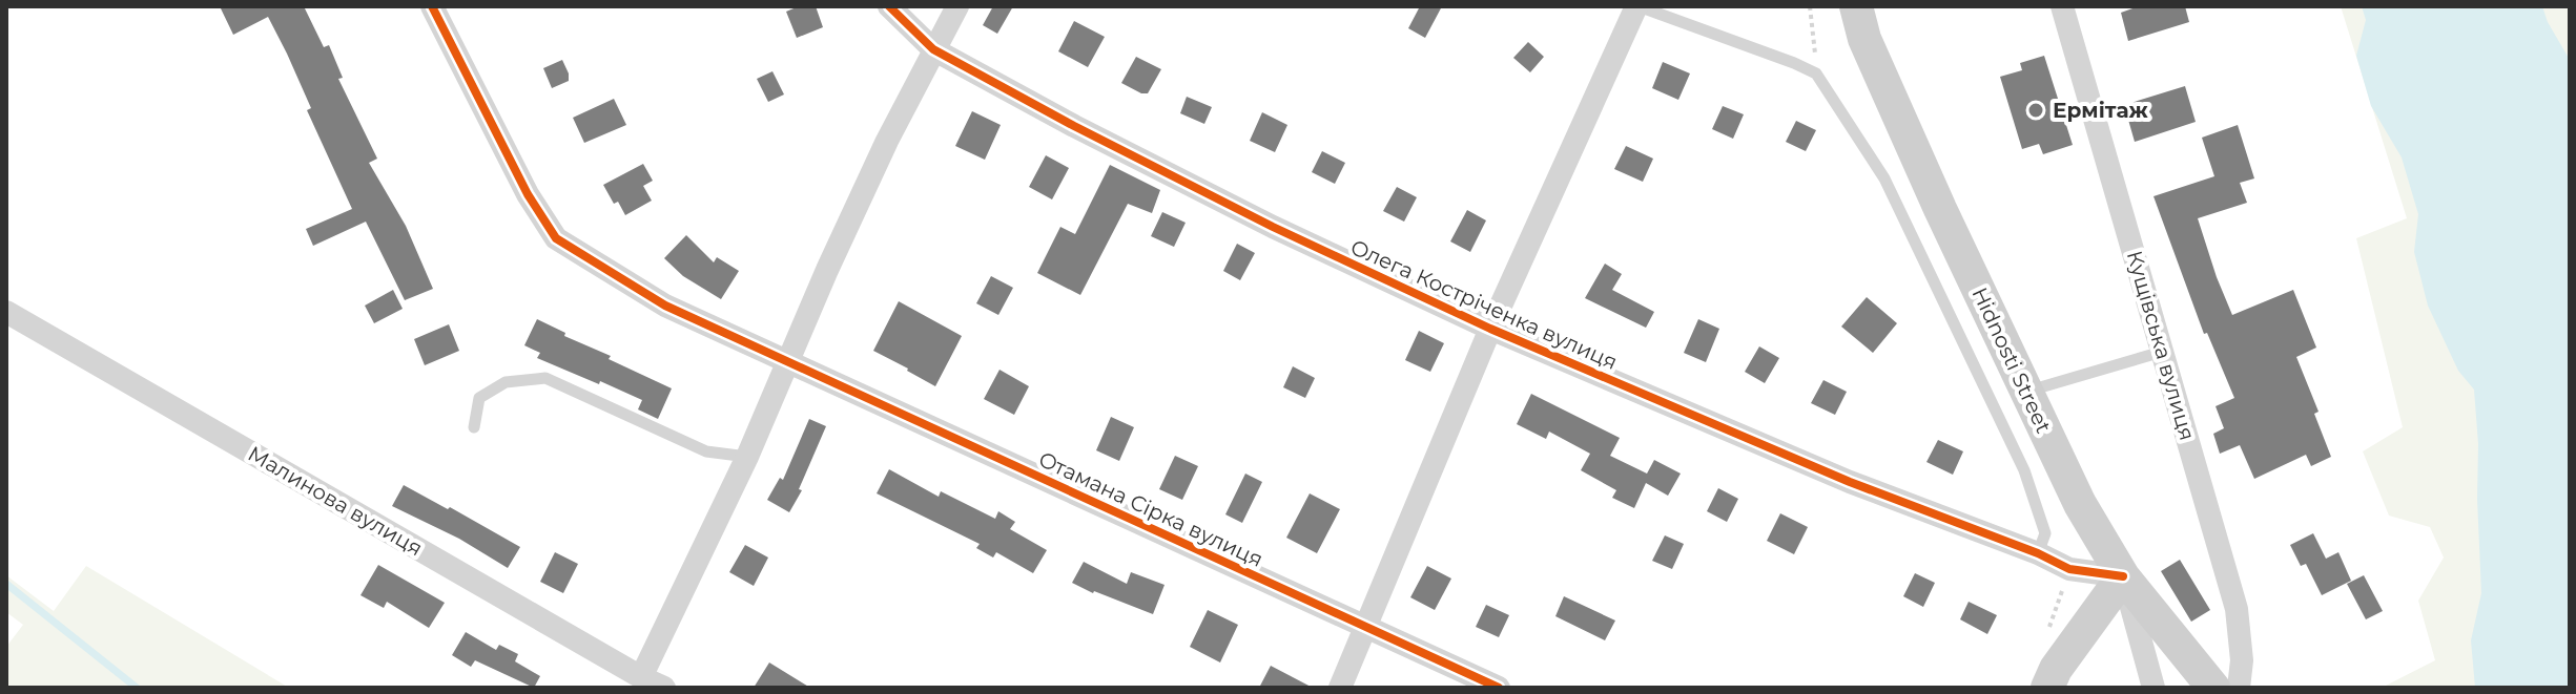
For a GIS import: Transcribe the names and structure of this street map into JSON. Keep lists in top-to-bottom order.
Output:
{
  "streets": {
    "main road": ["Hidnosti Street"],
    "street": [
      "Олега Костріченка вулиця",
      "Кущівська вулиця",
      "Малинова вулиця",
      "Отамана Сірка вулиця"
    ]
  },
  "crossings": [
    ["Олега Костріченка вулиця", "Hidnosti Street"]
  ],
  "places": ["Ермітаж"]
}
